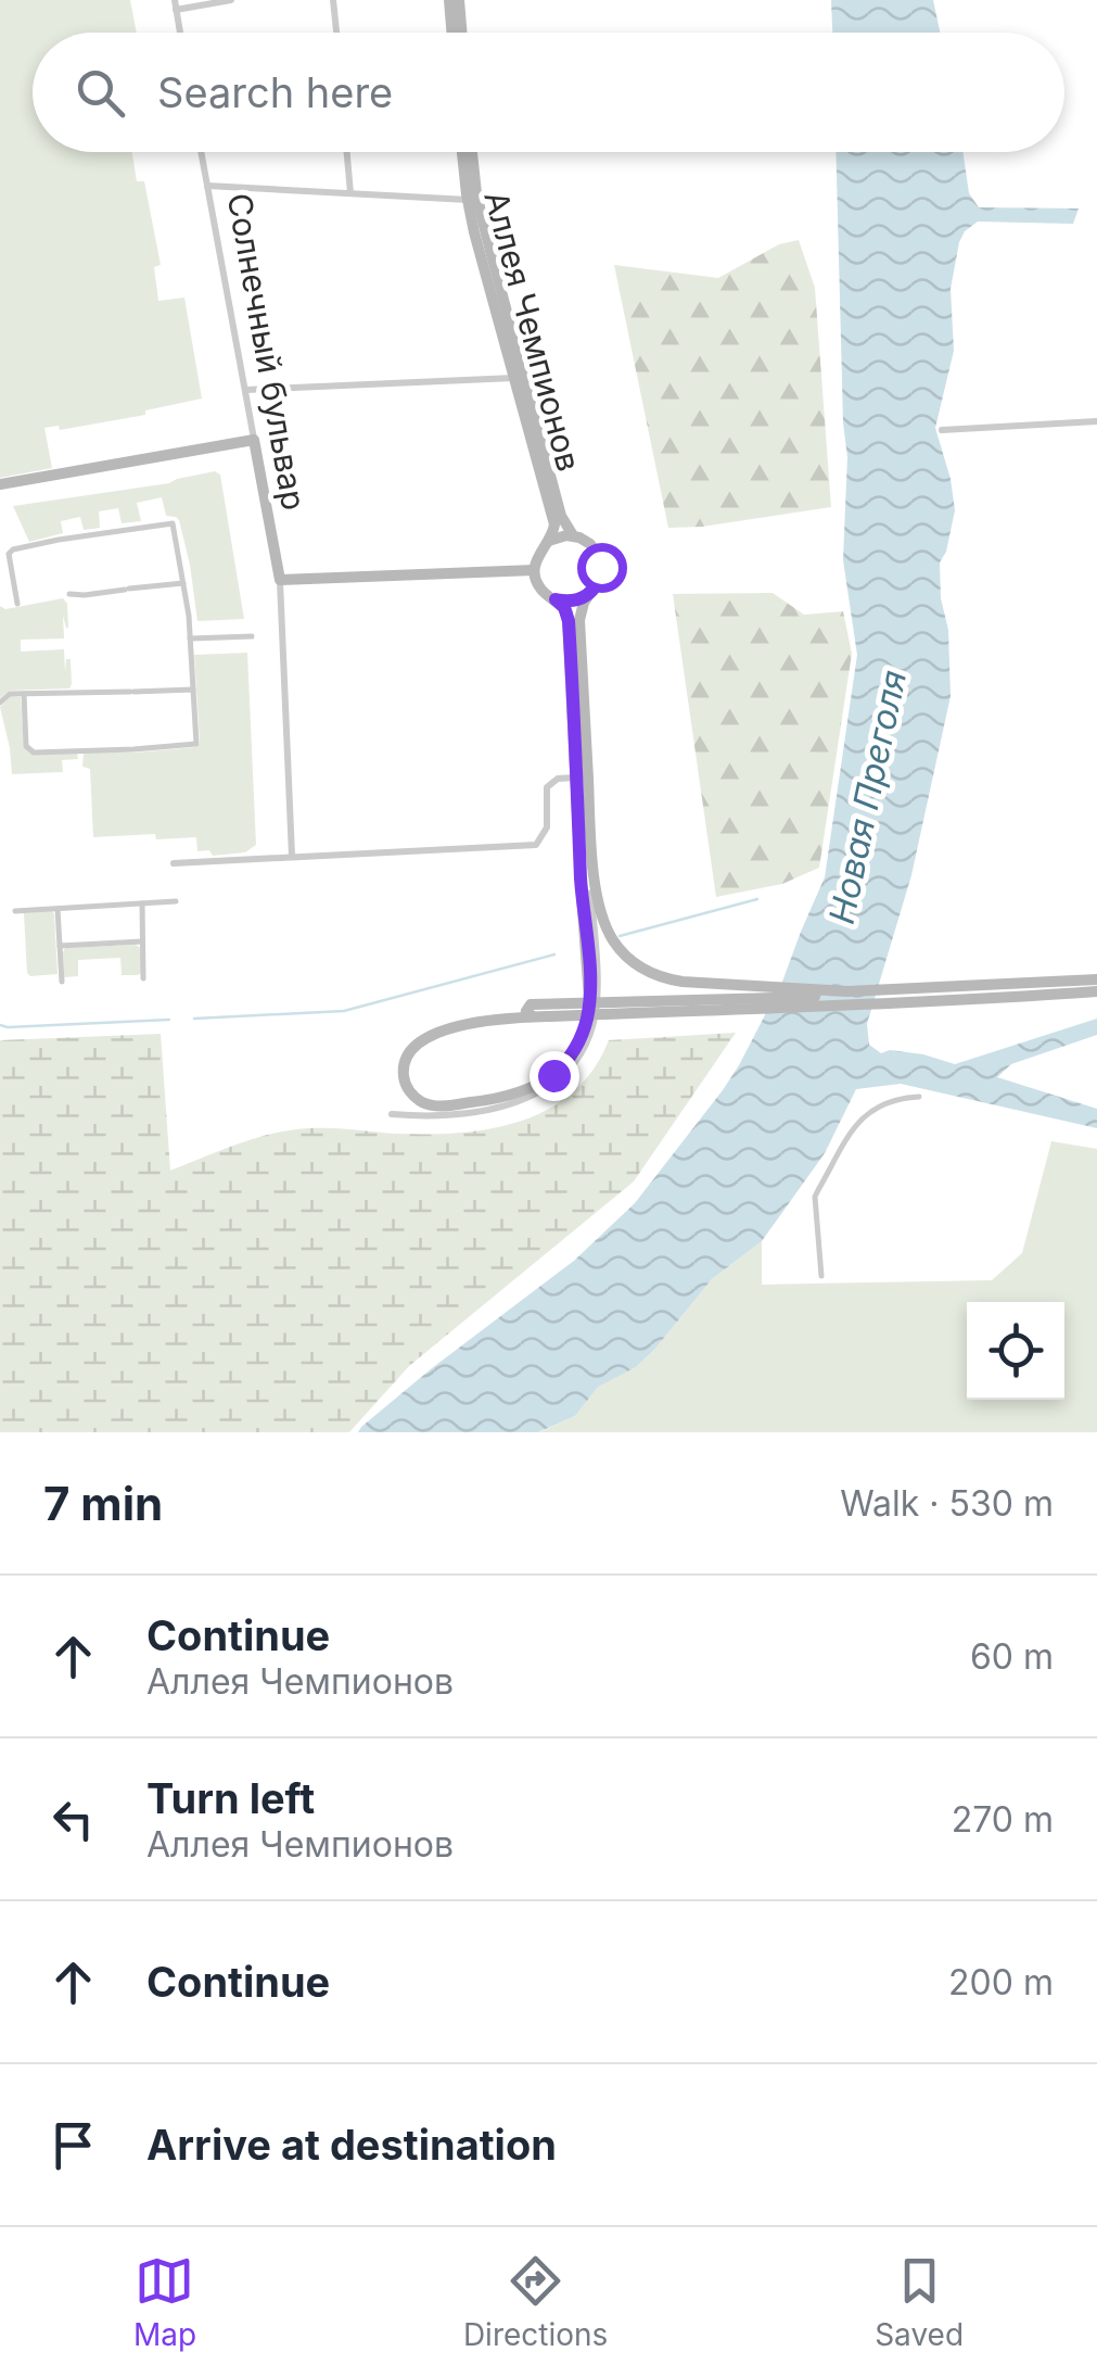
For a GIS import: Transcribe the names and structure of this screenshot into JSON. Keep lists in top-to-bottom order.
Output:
{
  "streets": {
    "main road": ["Аллея Чемпионов", "Солнечный бульвар"]
  },
  "water": ["Новая Преголя"],
  "page": {
    "search": "Search here",
    "heading": ["7 min", "Walk · 530 m"],
    "list": [
      ["Continue", "Аллея Чемпионов", "60 m"],
      ["Turn left", "Аллея Чемпионов", "270 m"],
      ["Continue", "200 m"],
      "Arrive at destination"
    ],
    "nav": ["Map", "Directions", "Saved"]
  }
}
